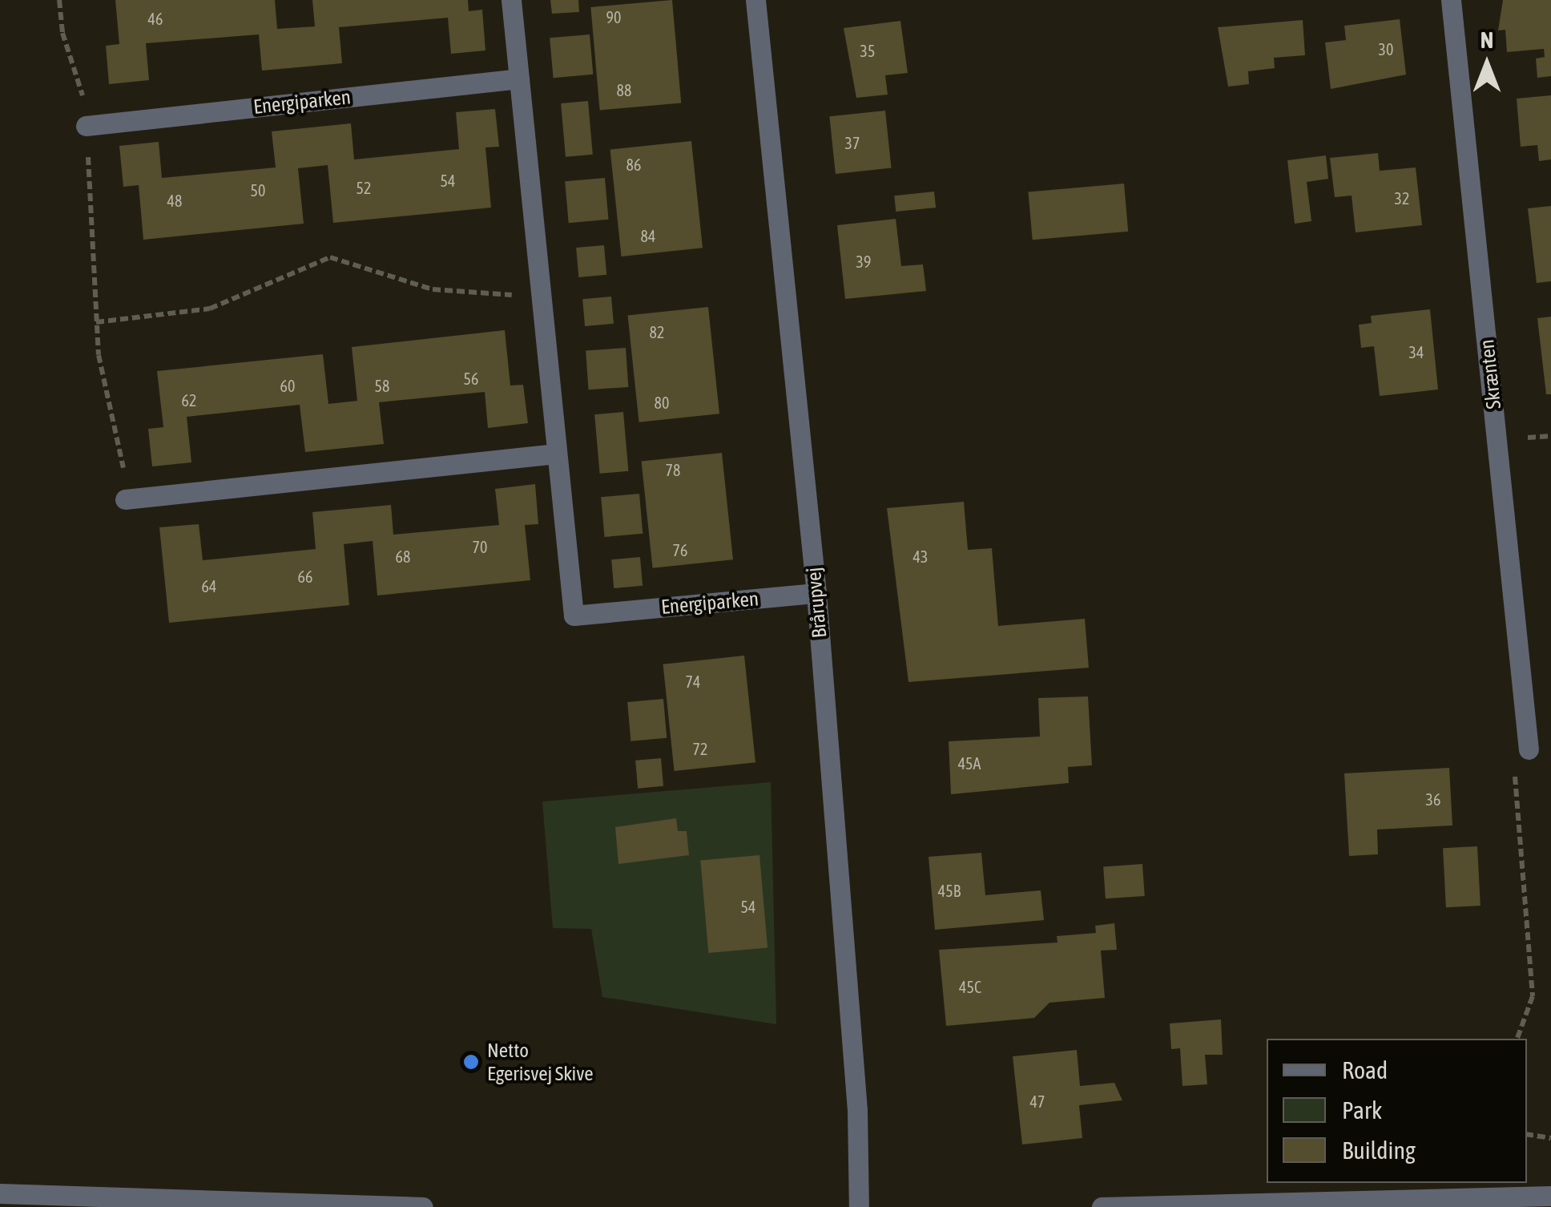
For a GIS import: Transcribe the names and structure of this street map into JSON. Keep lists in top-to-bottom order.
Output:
{
  "streets": {
    "street": ["Energiparken", "Skrænten", "Brårupvej"]
  },
  "crossings": [
    ["Energiparken", "Brårupvej"]
  ],
  "places": ["Netto Egerisvej Skive"],
  "house_numbers": [
    "90",
    "46",
    "30",
    "35",
    "88",
    "37",
    "86",
    "54",
    "52",
    "50",
    "32",
    "48",
    "84",
    "39",
    "82",
    "34",
    "56",
    "60",
    "58",
    "62",
    "80",
    "78",
    "70",
    "76",
    "68",
    "43",
    "66",
    "64",
    "74",
    "72",
    "45A",
    "36",
    "45B",
    "54",
    "45C",
    "47"
  ],
  "legend": ["Road", "Park", "Building"],
  "north": "top"
}
